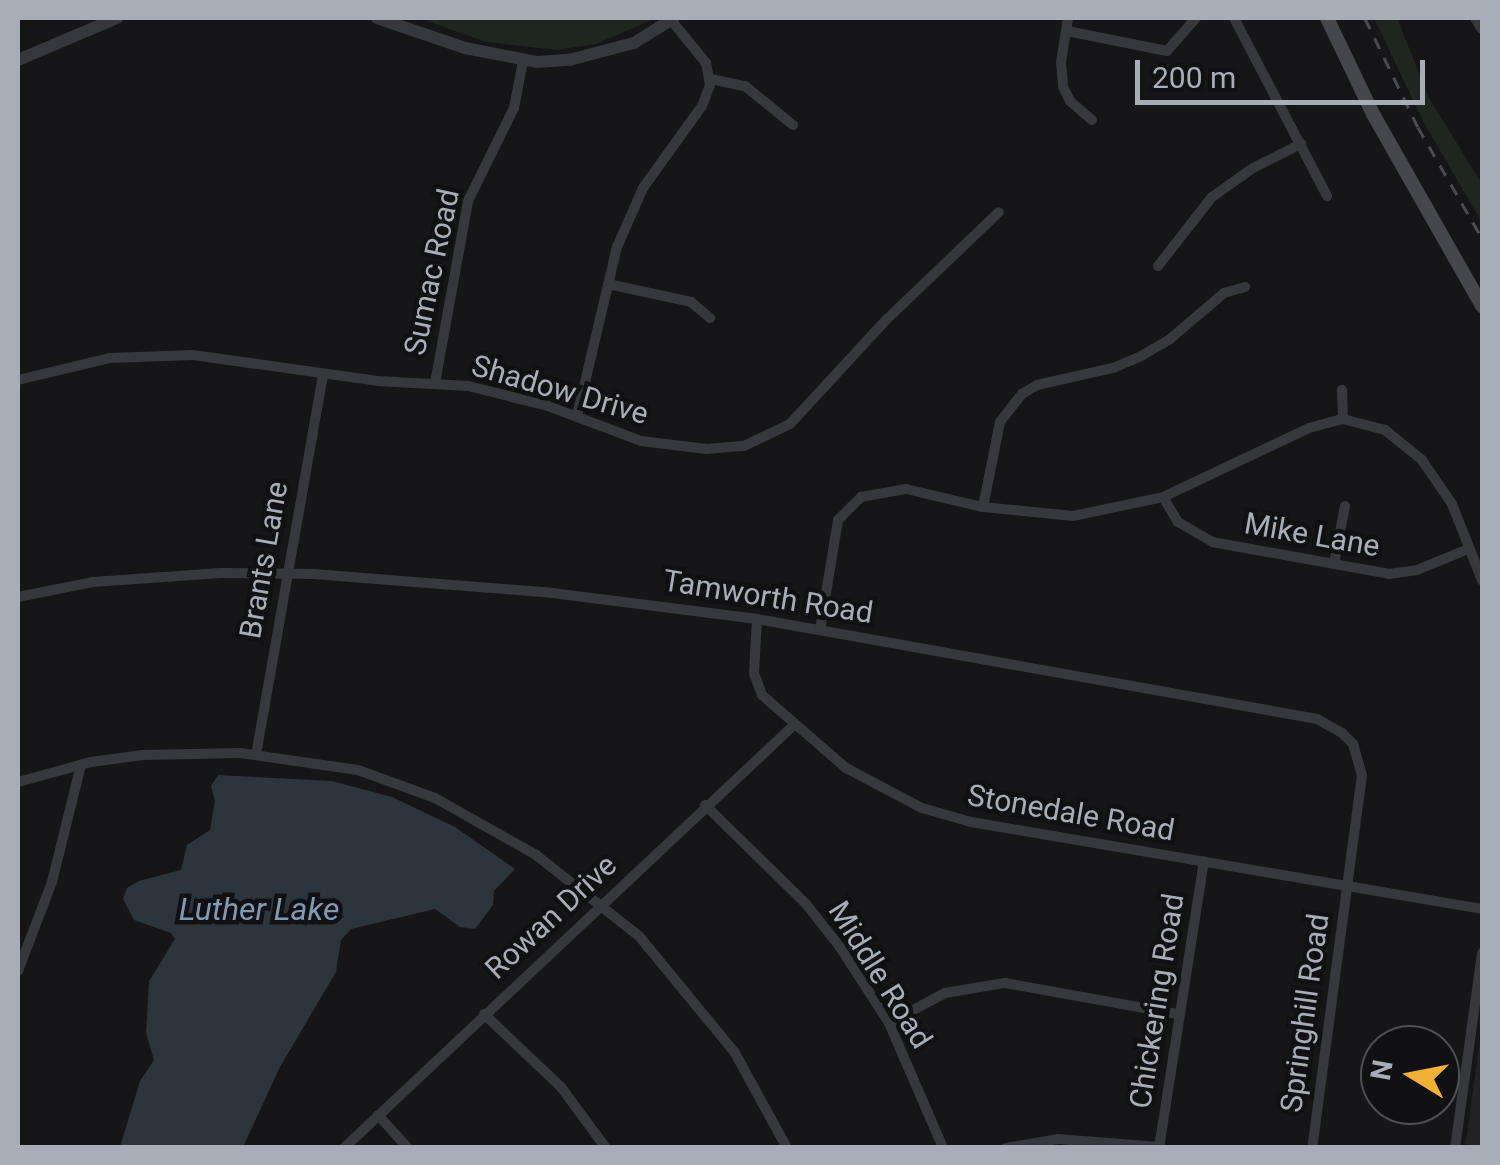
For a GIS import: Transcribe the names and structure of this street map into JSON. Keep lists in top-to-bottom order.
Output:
{
  "streets": {
    "street": [
      "Sumac Road",
      "Shadow Drive",
      "Mike Lane",
      "Brants Lane",
      "Tamworth Road",
      "Stonedale Road",
      "Rowan Drive",
      "Middle Road",
      "Chickering Road",
      "Springhill Road"
    ]
  },
  "crossings": [
    ["Sumac Road", "Shadow Drive"],
    ["Shadow Drive", "Brants Lane"],
    ["Brants Lane", "Tamworth Road"],
    ["Tamworth Road", "Stonedale Road"],
    ["Tamworth Road", "Springhill Road"],
    ["Stonedale Road", "Rowan Drive"],
    ["Stonedale Road", "Chickering Road"],
    ["Stonedale Road", "Springhill Road"],
    ["Rowan Drive", "Middle Road"]
  ],
  "water": ["Luther Lake"],
  "scale_bar": "200 m",
  "north": "left"
}
